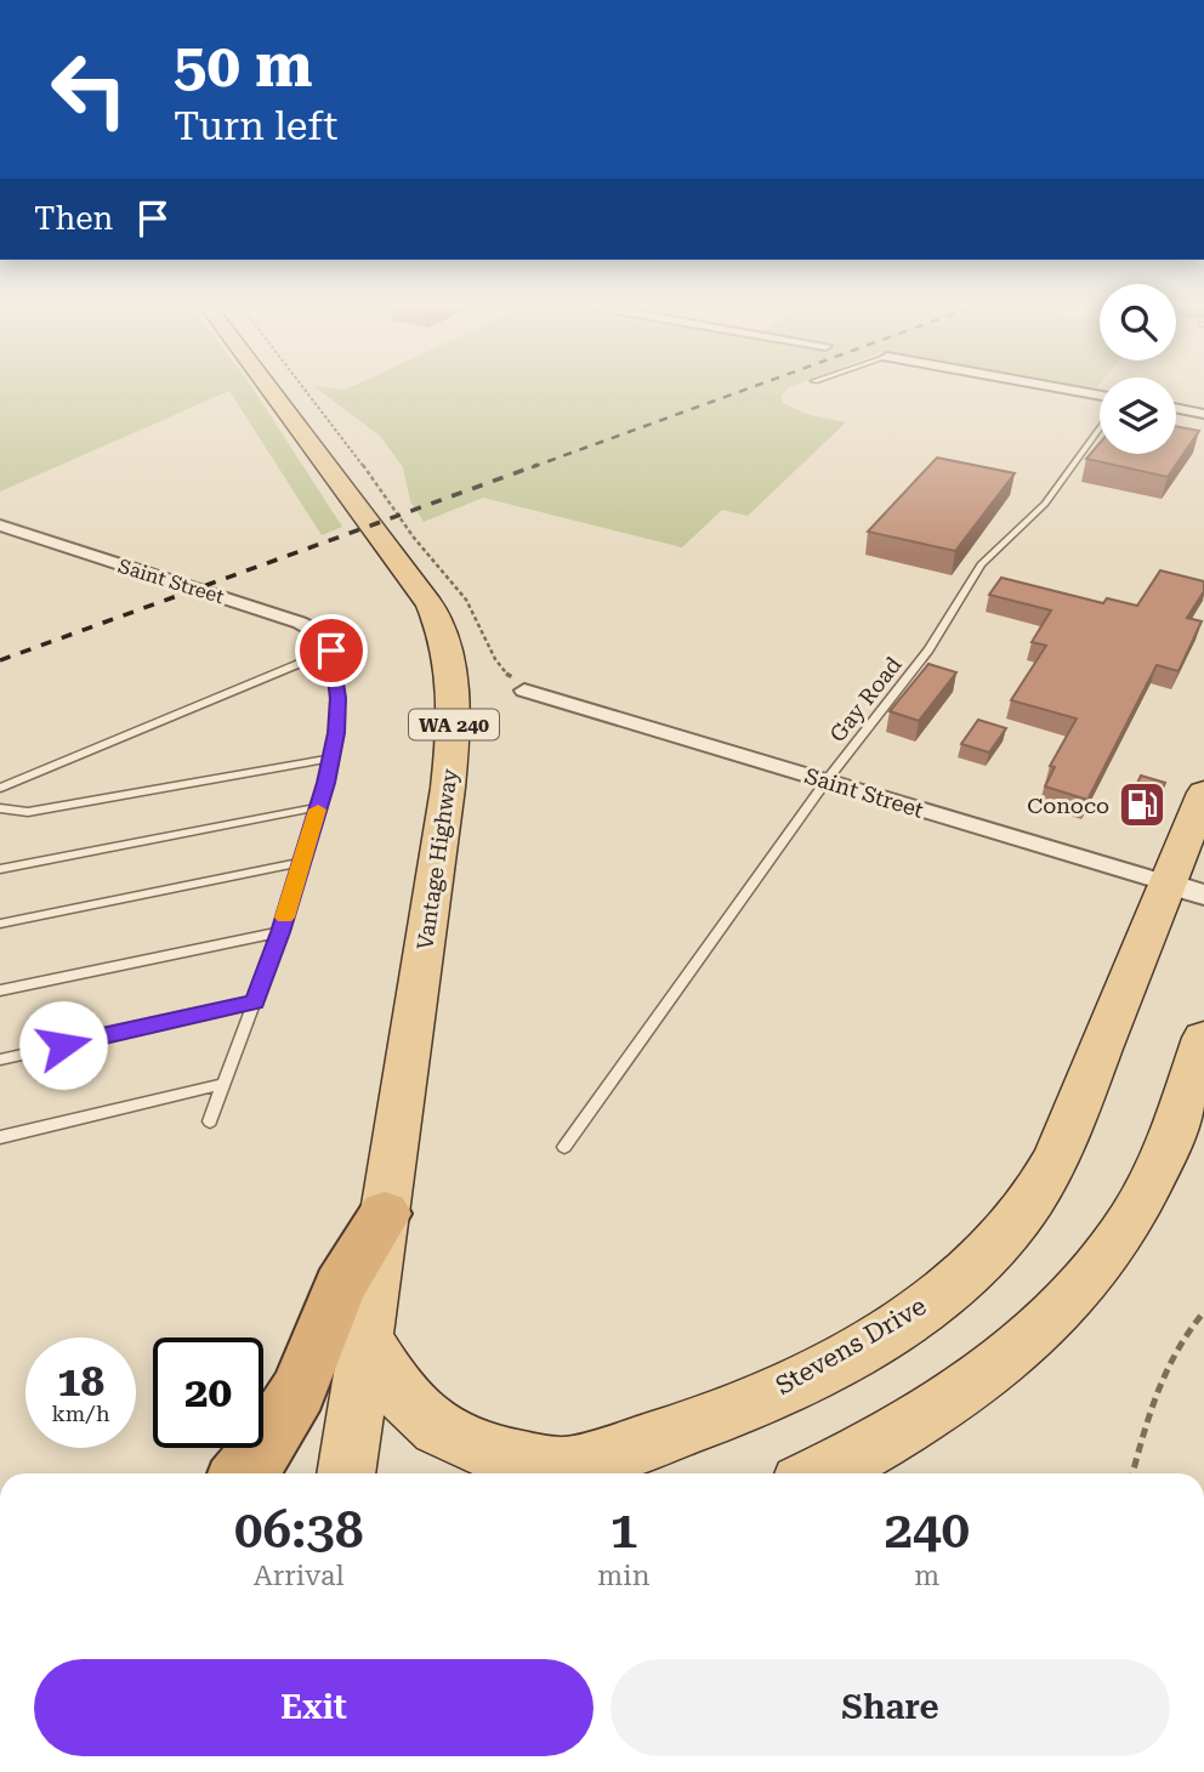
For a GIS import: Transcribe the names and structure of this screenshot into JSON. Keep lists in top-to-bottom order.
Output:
{
  "streets": {
    "highway": ["WA 240"],
    "main road": ["Vantage Highway", "Stevens Drive"],
    "street": ["Saint Street"],
    "lane": ["Gay Road"]
  },
  "crossings": [
    ["Saint Street", "Gay Road"],
    ["Saint Street", "Stevens Drive"],
    ["WA 240", "Vantage Highway"]
  ],
  "places": {
    "fuel station": ["Conoco"]
  },
  "page": {
    "turn": ["50 m", "Turn left"],
    "then": "Then",
    "speed": "18 km/h",
    "limit": "20",
    "eta": [
      "06:38",
      "Arrival",
      "1",
      "min",
      "240",
      "m"
    ],
    "buttons": ["Exit", "Share"]
  }
}
